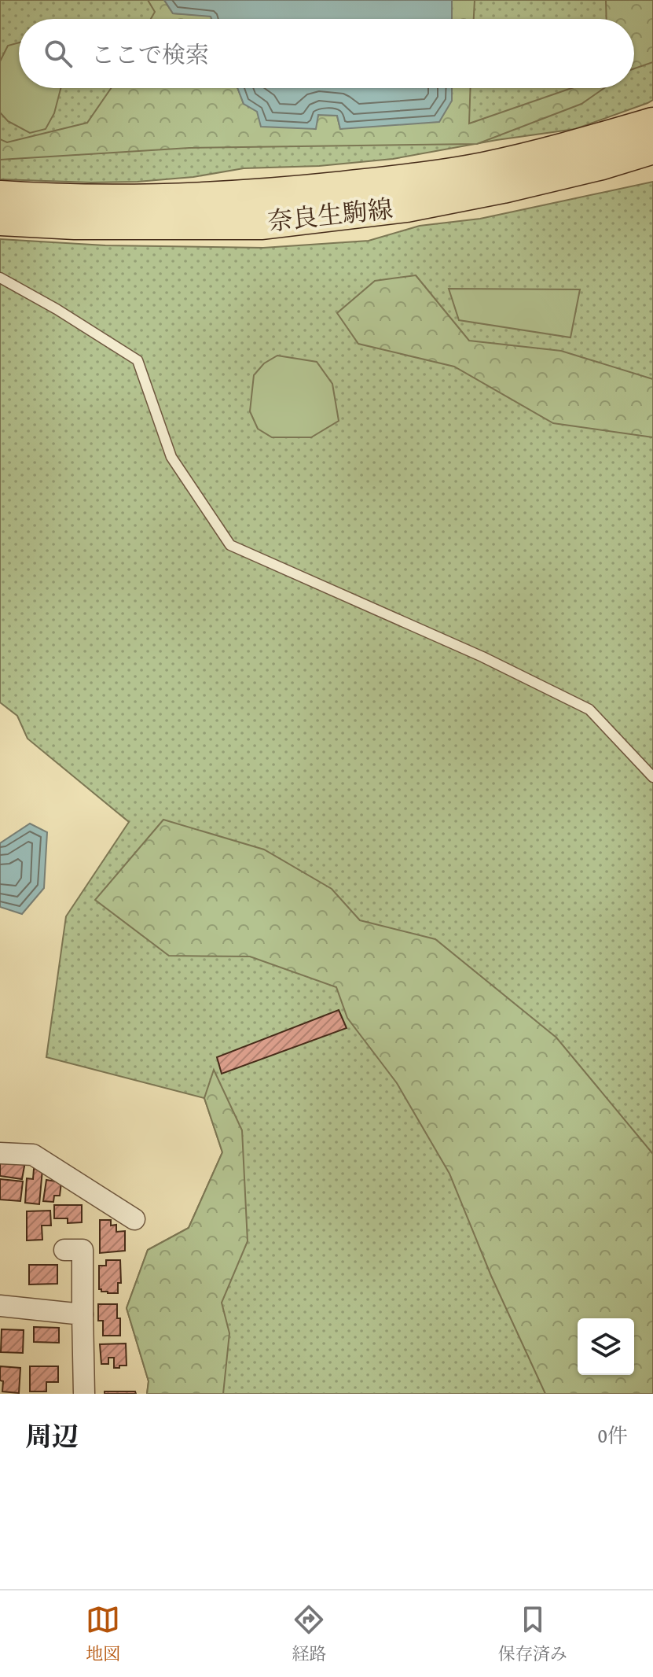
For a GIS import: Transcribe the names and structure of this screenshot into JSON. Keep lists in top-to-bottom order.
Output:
{
  "streets": {
    "main road": ["奈良生駒線"]
  },
  "page": {
    "search": "ここで検索",
    "heading": ["周辺", "0件"],
    "nav": ["地図", "経路", "保存済み"]
  }
}
